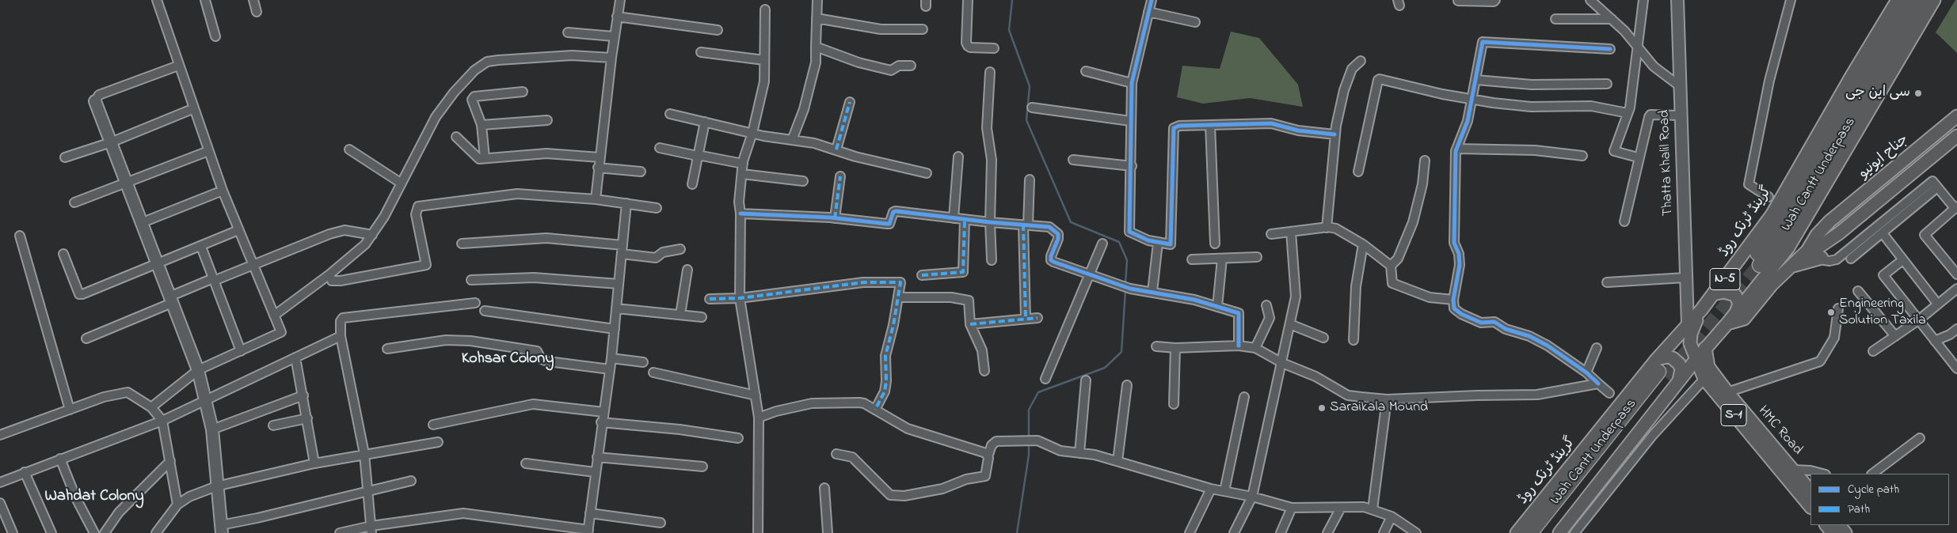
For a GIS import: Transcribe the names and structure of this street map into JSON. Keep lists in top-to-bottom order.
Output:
{
  "streets": {
    "highway": ["Wah Cantt Underpass"],
    "main road": [
      "جناح ایونیو",
      "گرینڈ ٹرنک روڈ",
      "N-5",
      "S-1",
      "HMC Road"
    ],
    "street": ["Thatta Khalil Road"]
  },
  "crossings": [
    ["جناح ایونیو", "گرینڈ ٹرنک روڈ"],
    ["Thatta Khalil Road", "گرینڈ ٹرنک روڈ"],
    ["Thatta Khalil Road", "HMC Road"],
    ["Wah Cantt Underpass", "گرینڈ ٹرنک روڈ"],
    ["گرینڈ ٹرنک روڈ", "HMC Road"]
  ],
  "districts": ["Kohsar Colony", "Wahdat Colony"],
  "places": ["سی این جی", "Engineering Solution Taxila", "Saraikala Mound"],
  "legend": ["Cycle path", "Path"]
}
